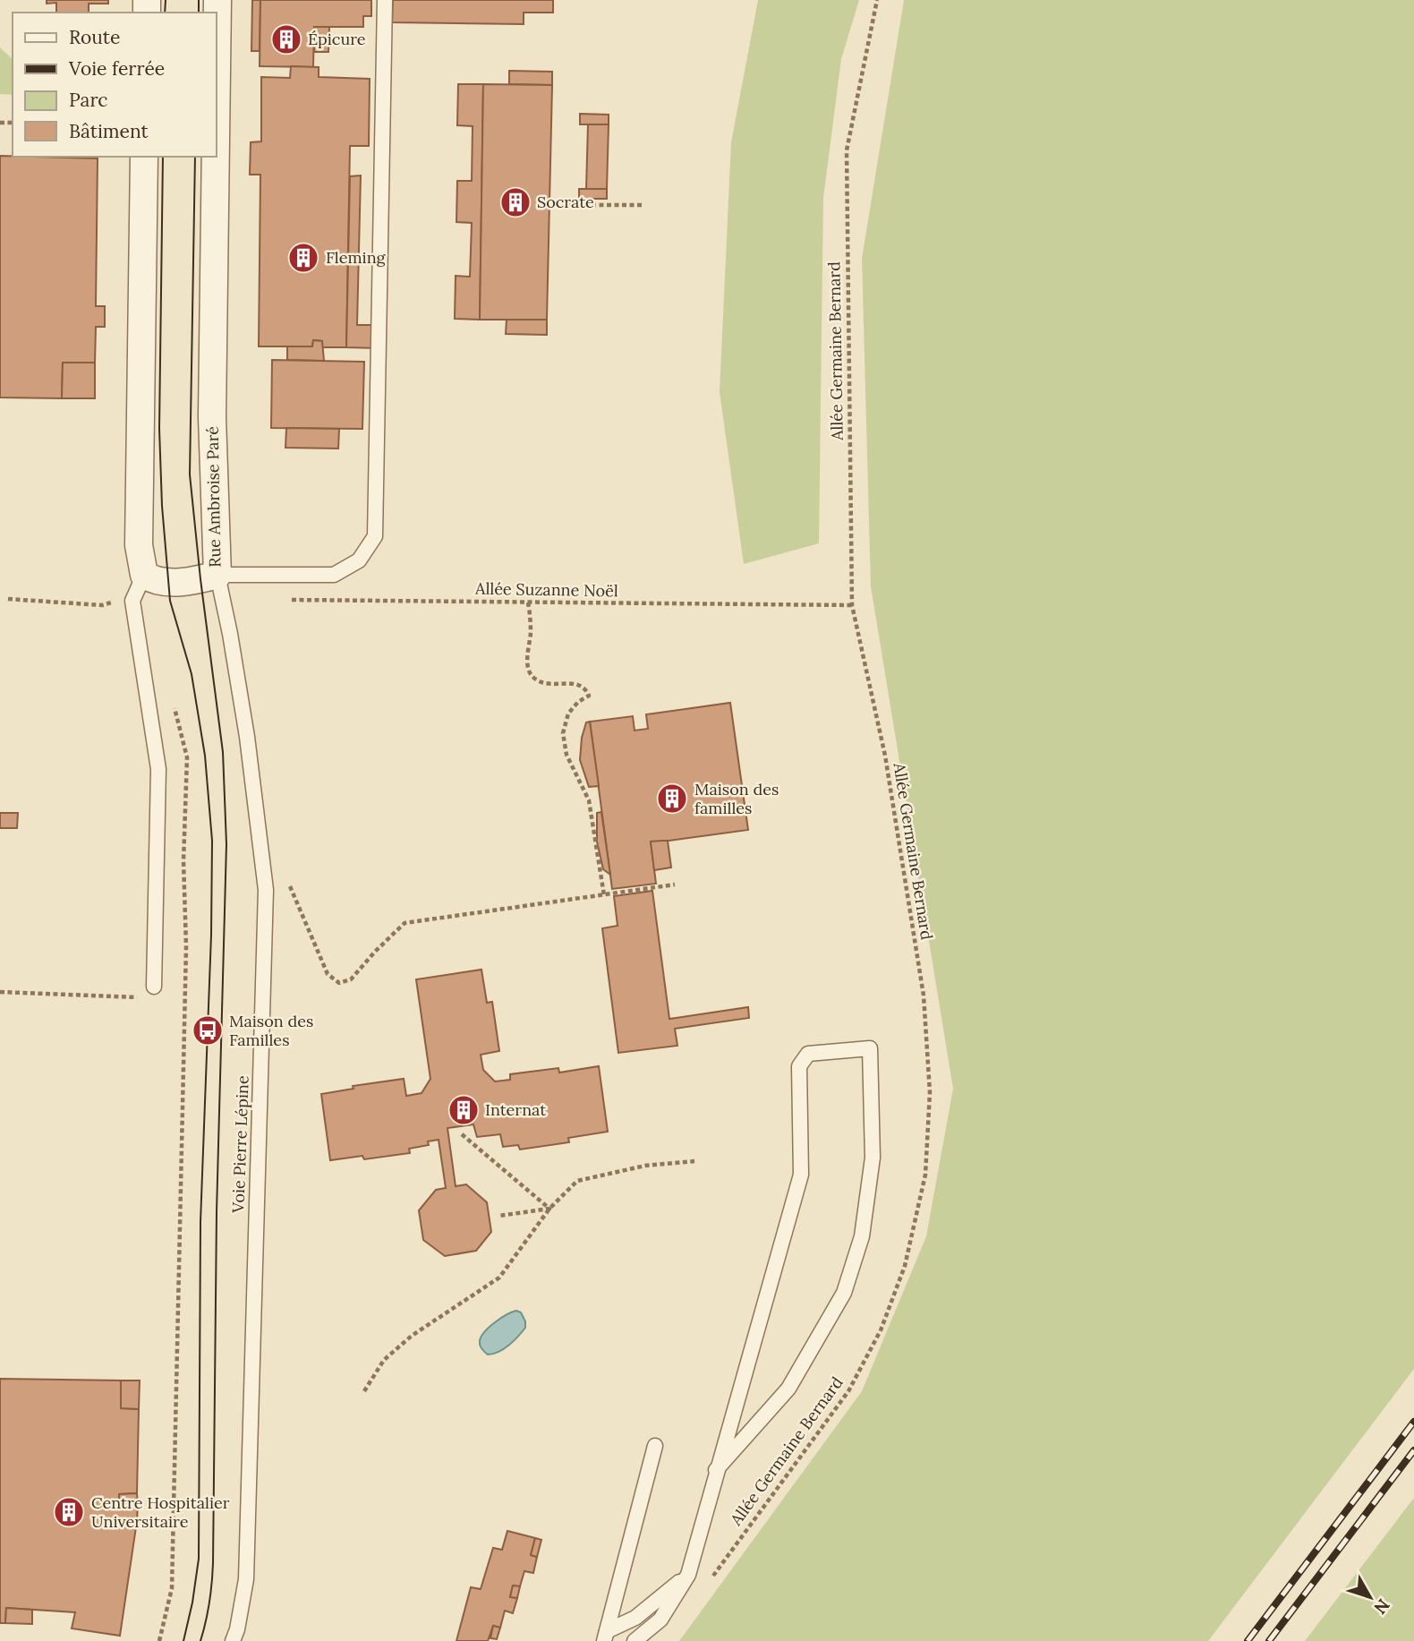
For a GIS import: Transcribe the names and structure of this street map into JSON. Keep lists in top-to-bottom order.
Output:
{
  "streets": {
    "street": ["Rue Ambroise Paré"],
    "lane": ["Voie Pierre Lépine"],
    "path": ["Allée Germaine Bernard", "Allée Suzanne Noël"]
  },
  "crossings": [
    ["Allée Germaine Bernard", "Allée Suzanne Noël"],
    ["Rue Ambroise Paré", "Voie Pierre Lépine"]
  ],
  "places": {
    "building": [
      "Épicure",
      "Socrate",
      "Fleming",
      "Maison des familles",
      "Internat",
      "Centre Hospitalier Universitaire"
    ],
    "bus stop": ["Maison des Familles"]
  },
  "legend": [
    "Route",
    "Voie ferrée",
    "Parc",
    "Bâtiment"
  ],
  "north": "bottom right"
}
